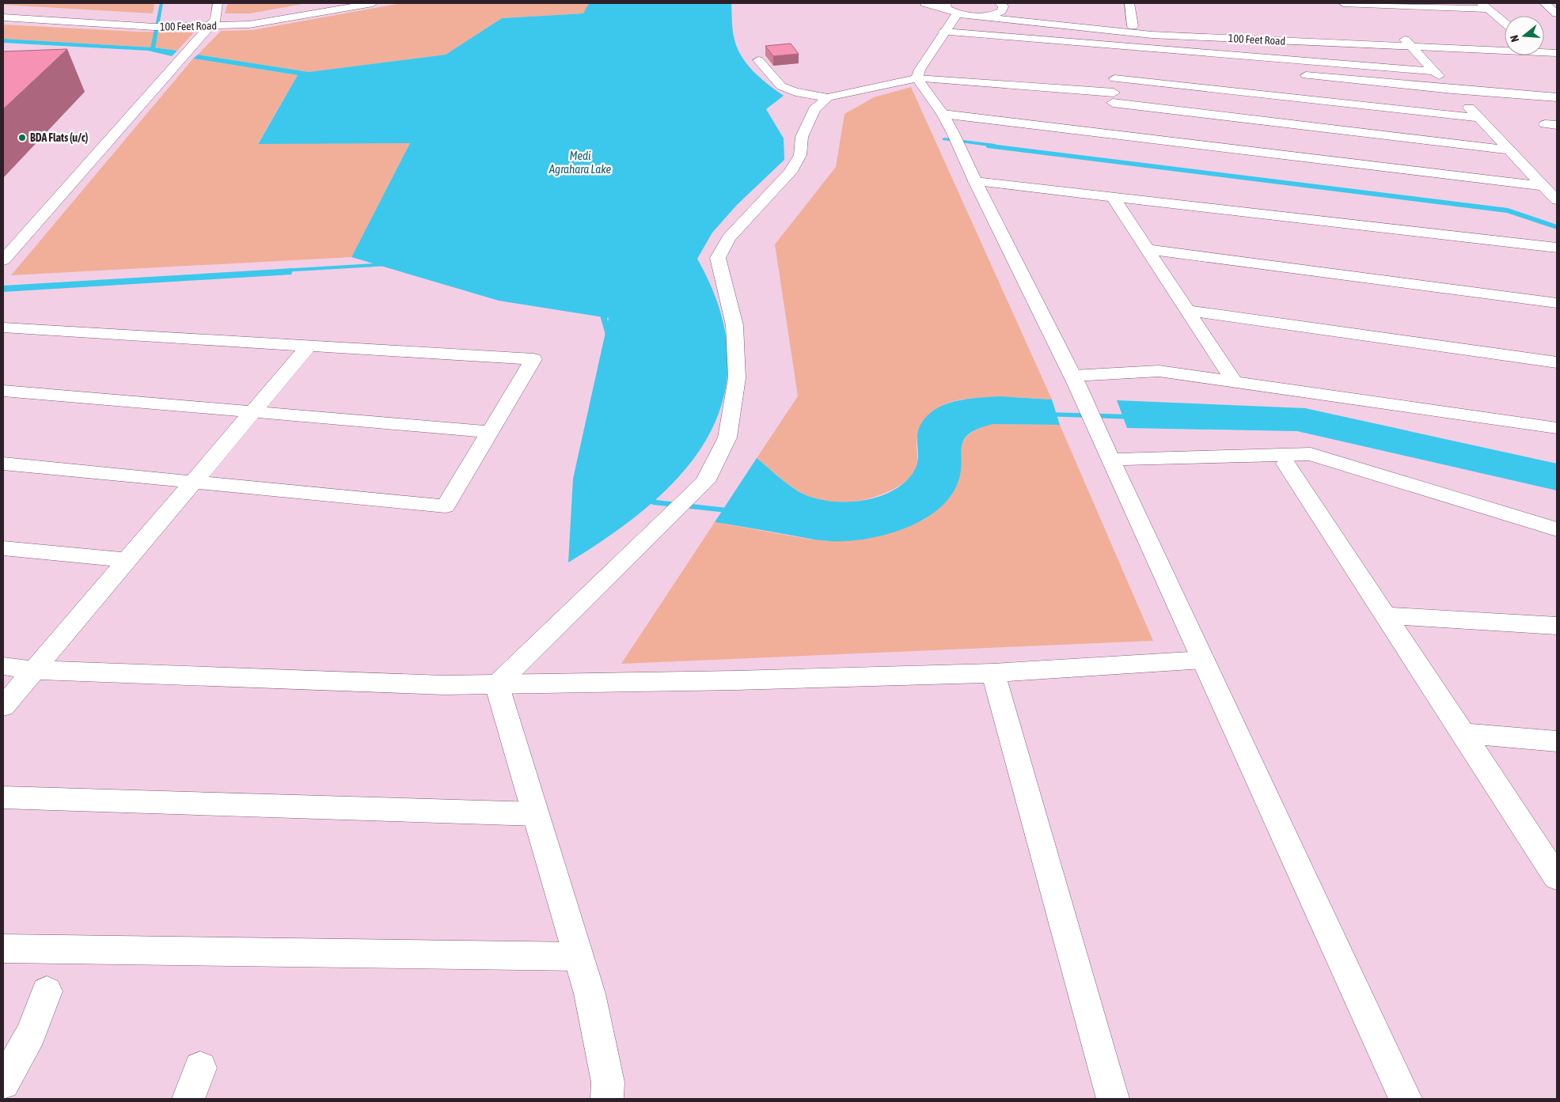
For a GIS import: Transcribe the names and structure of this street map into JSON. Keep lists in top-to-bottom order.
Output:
{
  "streets": {
    "street": ["100 Feet Road"]
  },
  "water": ["Medi Agrahara Lake"],
  "places": ["BDA Flats (u/c)"],
  "north": "left"
}
